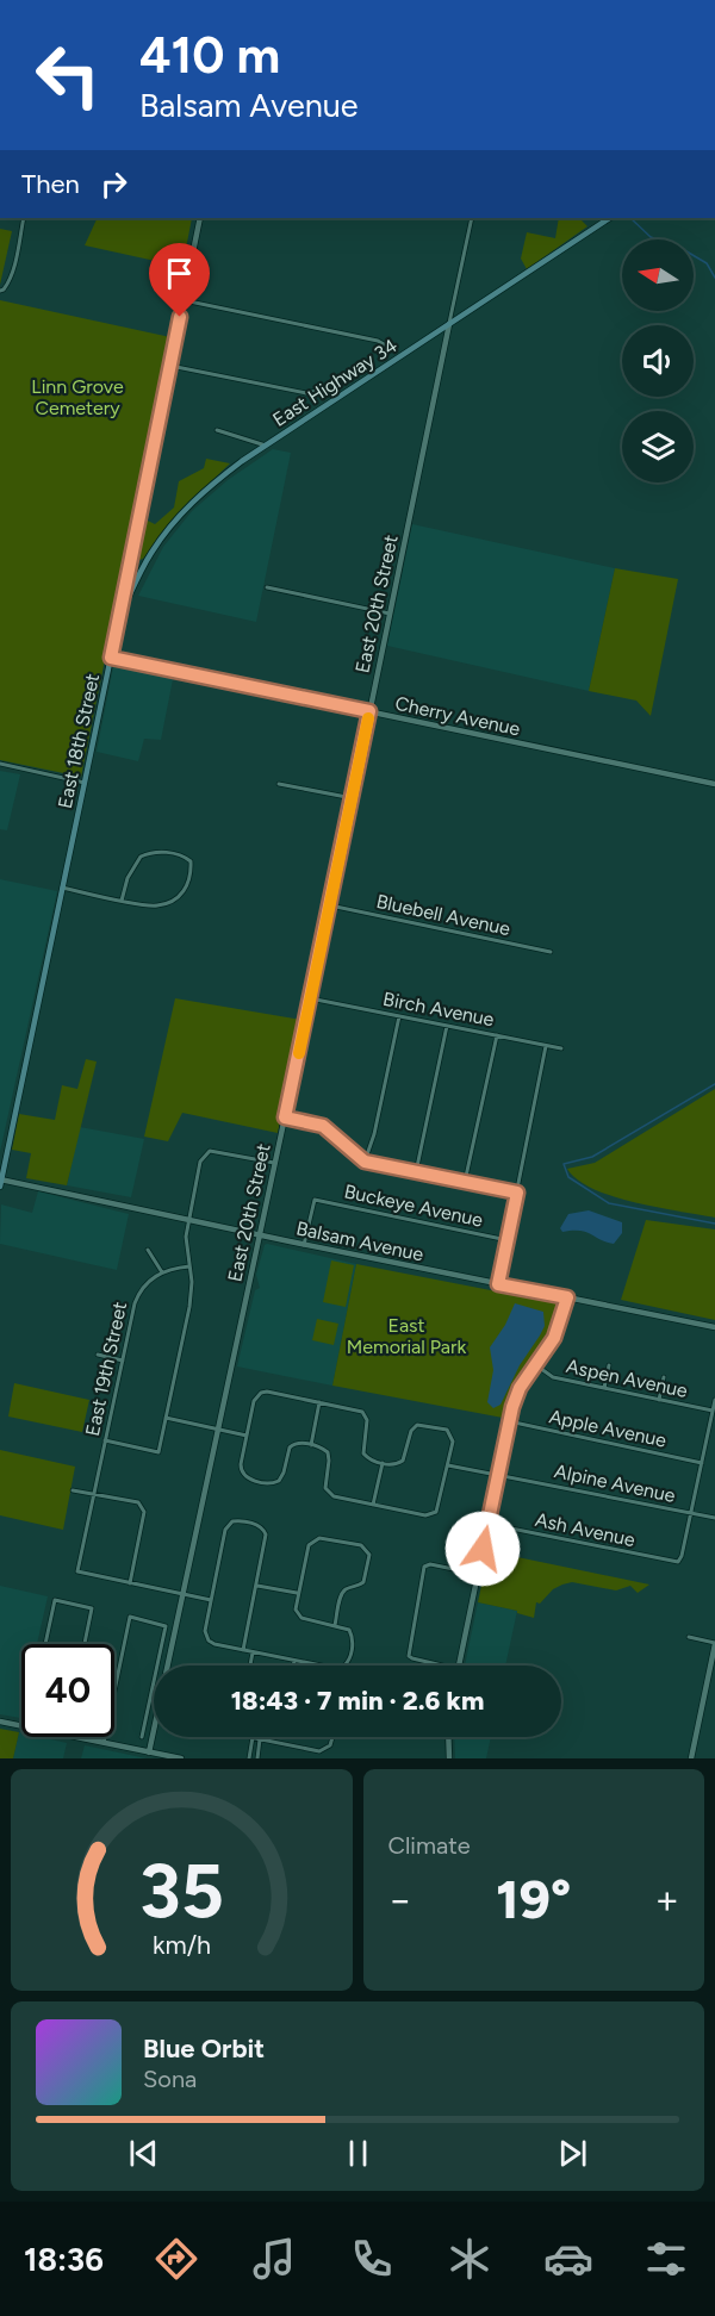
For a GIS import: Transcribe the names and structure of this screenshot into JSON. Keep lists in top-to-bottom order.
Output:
{
  "streets": {
    "main road": ["East Highway 34", "East 18th Street"],
    "street": [
      "East 20th Street",
      "Cherry Avenue",
      "Bluebell Avenue",
      "Birch Avenue",
      "Buckeye Avenue",
      "Balsam Avenue",
      "East 19th Street",
      "Aspen Avenue",
      "Apple Avenue",
      "Alpine Avenue",
      "Ash Avenue"
    ]
  },
  "crossings": [
    ["East Highway 34", "East 20th Street"],
    ["East Highway 34", "East 18th Street"],
    ["East 20th Street", "Cherry Avenue"],
    ["East 20th Street", "Bluebell Avenue"],
    ["East 20th Street", "Birch Avenue"],
    ["East 20th Street", "Balsam Avenue"],
    ["Cherry Avenue", "East 18th Street"],
    ["East 18th Street", "Balsam Avenue"],
    ["Buckeye Avenue", "Balsam Avenue"],
    ["Alpine Avenue", "Ash Avenue"]
  ],
  "parks": ["Linn Grove Cemetery", "East Memorial Park"],
  "north": "left",
  "page": {
    "turn": ["410 m", "Balsam Avenue"],
    "then": "Then",
    "limit": "40",
    "trip": "18:43 · 7 min · 2.6 km",
    "tile": "Climate",
    "heat": ["−", "19°", "+"],
    "song": ["Blue Orbit", "Sona"],
    "tabs": "18:36",
    "gauge": ["35", "km/h"]
  }
}
